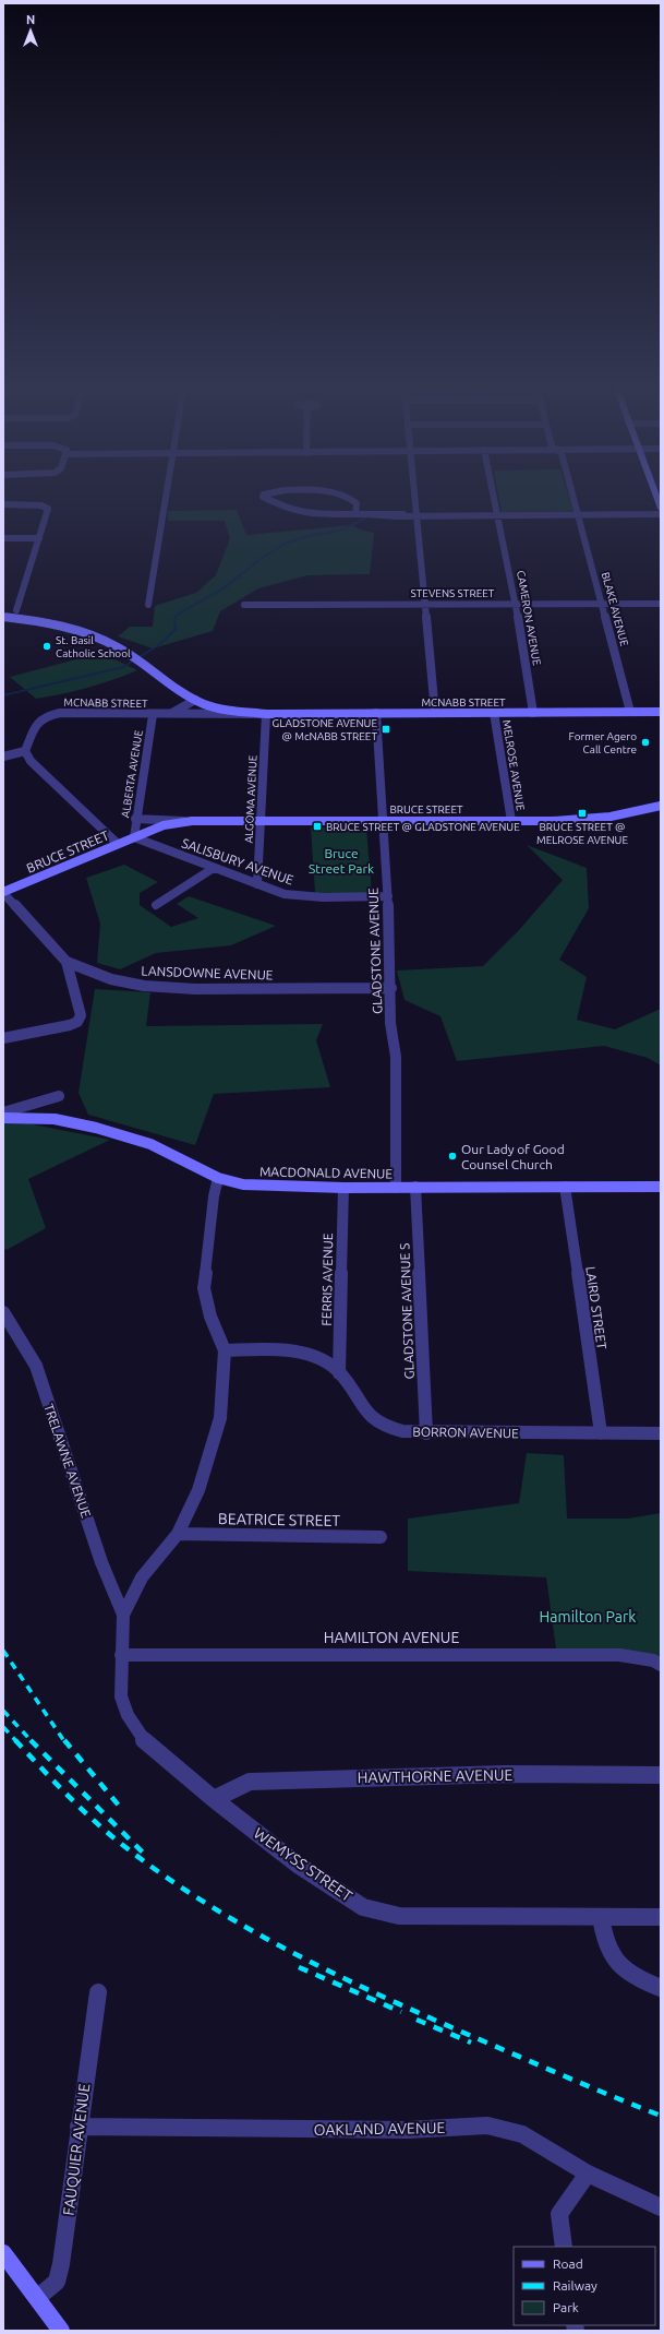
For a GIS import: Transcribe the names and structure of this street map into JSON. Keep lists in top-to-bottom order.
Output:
{
  "streets": {
    "main road": ["MCNABB STREET", "BRUCE STREET", "MACDONALD AVENUE"],
    "street": [
      "STEVENS STREET",
      "BLAKE AVENUE",
      "CAMERON AVENUE",
      "MELROSE AVENUE",
      "ALBERTA AVENUE",
      "ALGOMA AVENUE",
      "SALISBURY AVENUE",
      "GLADSTONE AVENUE",
      "LANSDOWNE AVENUE",
      "FERRIS AVENUE",
      "LAIRD STREET",
      "GLADSTONE AVENUE S",
      "BORRON AVENUE",
      "TRELAWNE AVENUE",
      "BEATRICE STREET",
      "HAMILTON AVENUE",
      "HAWTHORNE AVENUE",
      "WEMYSS STREET",
      "OAKLAND AVENUE",
      "FAUQUIER AVENUE"
    ]
  },
  "crossings": [
    ["STEVENS STREET", "BLAKE AVENUE"],
    ["STEVENS STREET", "CAMERON AVENUE"],
    ["BLAKE AVENUE", "MCNABB STREET"],
    ["CAMERON AVENUE", "MCNABB STREET"],
    ["MCNABB STREET", "MELROSE AVENUE"],
    ["MCNABB STREET", "ALBERTA AVENUE"],
    ["MCNABB STREET", "ALGOMA AVENUE"],
    ["MCNABB STREET", "GLADSTONE AVENUE"],
    ["MELROSE AVENUE", "BRUCE STREET"],
    ["ALBERTA AVENUE", "BRUCE STREET"],
    ["ALBERTA AVENUE", "SALISBURY AVENUE"],
    ["ALGOMA AVENUE", "BRUCE STREET"],
    ["ALGOMA AVENUE", "SALISBURY AVENUE"],
    ["BRUCE STREET", "SALISBURY AVENUE"],
    ["BRUCE STREET", "GLADSTONE AVENUE"],
    ["BRUCE STREET", "LANSDOWNE AVENUE"],
    ["SALISBURY AVENUE", "GLADSTONE AVENUE"],
    ["GLADSTONE AVENUE", "LANSDOWNE AVENUE"],
    ["GLADSTONE AVENUE", "MACDONALD AVENUE"],
    ["MACDONALD AVENUE", "FERRIS AVENUE"],
    ["MACDONALD AVENUE", "LAIRD STREET"],
    ["MACDONALD AVENUE", "GLADSTONE AVENUE S"],
    ["FERRIS AVENUE", "BORRON AVENUE"],
    ["LAIRD STREET", "BORRON AVENUE"],
    ["GLADSTONE AVENUE S", "BORRON AVENUE"],
    ["HAMILTON AVENUE", "WEMYSS STREET"],
    ["HAWTHORNE AVENUE", "WEMYSS STREET"],
    ["OAKLAND AVENUE", "FAUQUIER AVENUE"]
  ],
  "parks": ["Bruce Street Park", "Hamilton Park"],
  "places": {
    "other": ["St. Basil Catholic School", "Former Agero Call Centre", "Our Lady of Good Counsel Church"],
    "transit": ["GLADSTONE AVENUE @ McNABB STREET", "BRUCE STREET @ MELROSE AVENUE", "BRUCE STREET @ GLADSTONE AVENUE"]
  },
  "legend": ["Road", "Railway", "Park"],
  "north": "top"
}
